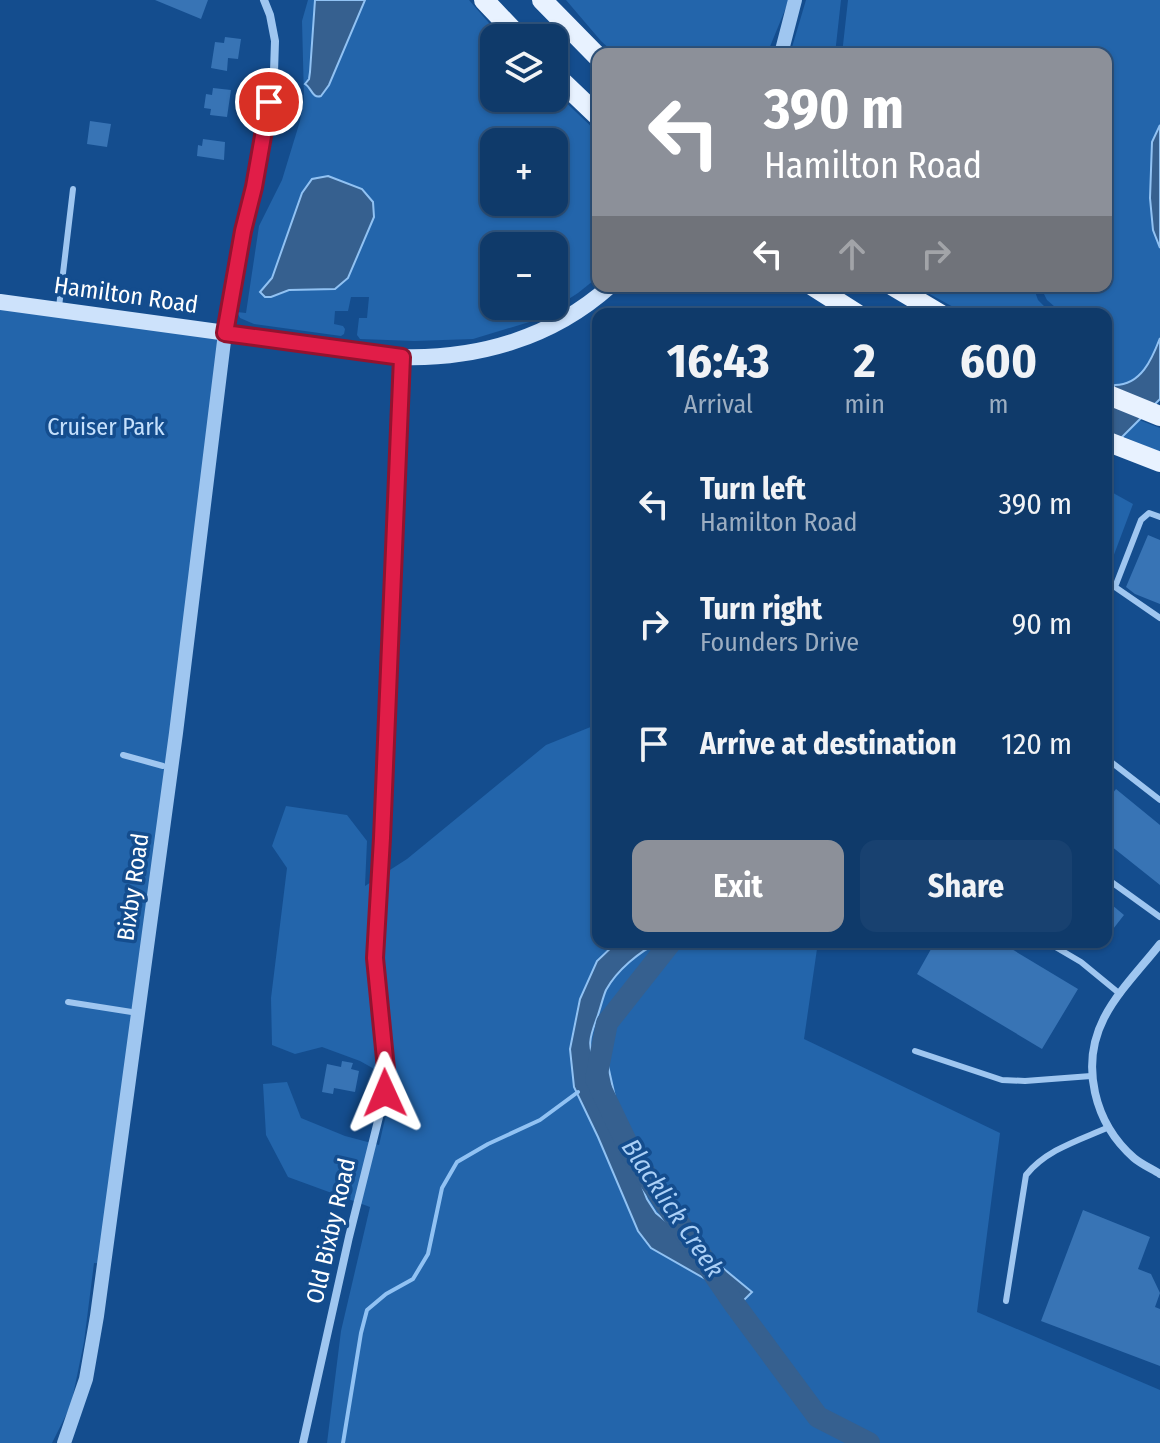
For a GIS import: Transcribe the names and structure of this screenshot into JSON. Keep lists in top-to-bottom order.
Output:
{
  "streets": {
    "main road": ["Hamilton Road"],
    "street": ["Bixby Road", "Old Bixby Road"]
  },
  "crossings": [
    ["Hamilton Road", "Bixby Road"],
    ["Hamilton Road", "Old Bixby Road"]
  ],
  "water": ["Blacklick Creek"],
  "parks": ["Cruiser Park"],
  "page": {
    "map_buttons": ["+", "−"],
    "turn": ["390 m", "Hamilton Road"],
    "eta": [
      "16:43",
      "Arrival",
      "2",
      "min",
      "600",
      "m"
    ],
    "list": [
      {
        "name": "Turn left",
        "note": "Hamilton Road",
        "value": "390 m"
      },
      {
        "name": "Turn right",
        "note": "Founders Drive",
        "value": "90 m"
      },
      {
        "name": "Arrive at destination",
        "value": "120 m"
      }
    ],
    "buttons": ["Exit", "Share"]
  }
}
